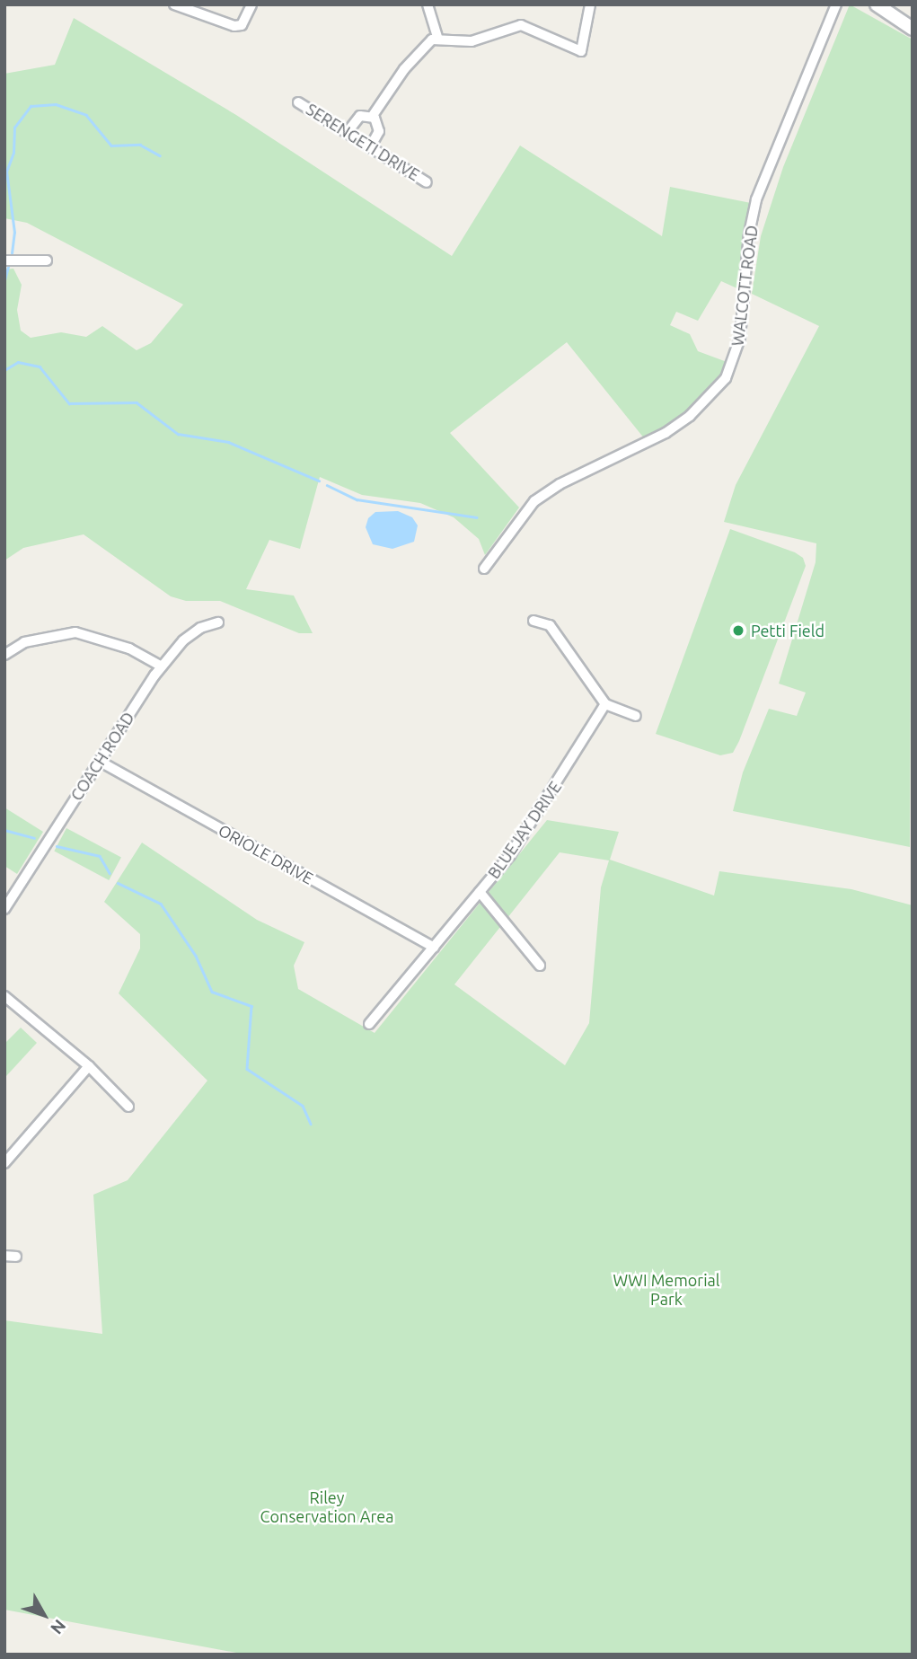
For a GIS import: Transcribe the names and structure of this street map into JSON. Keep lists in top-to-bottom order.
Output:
{
  "streets": {
    "street": [
      "SERENGETI DRIVE",
      "WALCOTT ROAD",
      "COACH ROAD",
      "BLUEJAY DRIVE",
      "ORIOLE DRIVE"
    ]
  },
  "crossings": [
    ["COACH ROAD", "ORIOLE DRIVE"],
    ["BLUEJAY DRIVE", "ORIOLE DRIVE"]
  ],
  "parks": ["WWI Memorial Park", "Riley Conservation Area"],
  "places": ["Petti Field"],
  "north": "bottom right"
}
